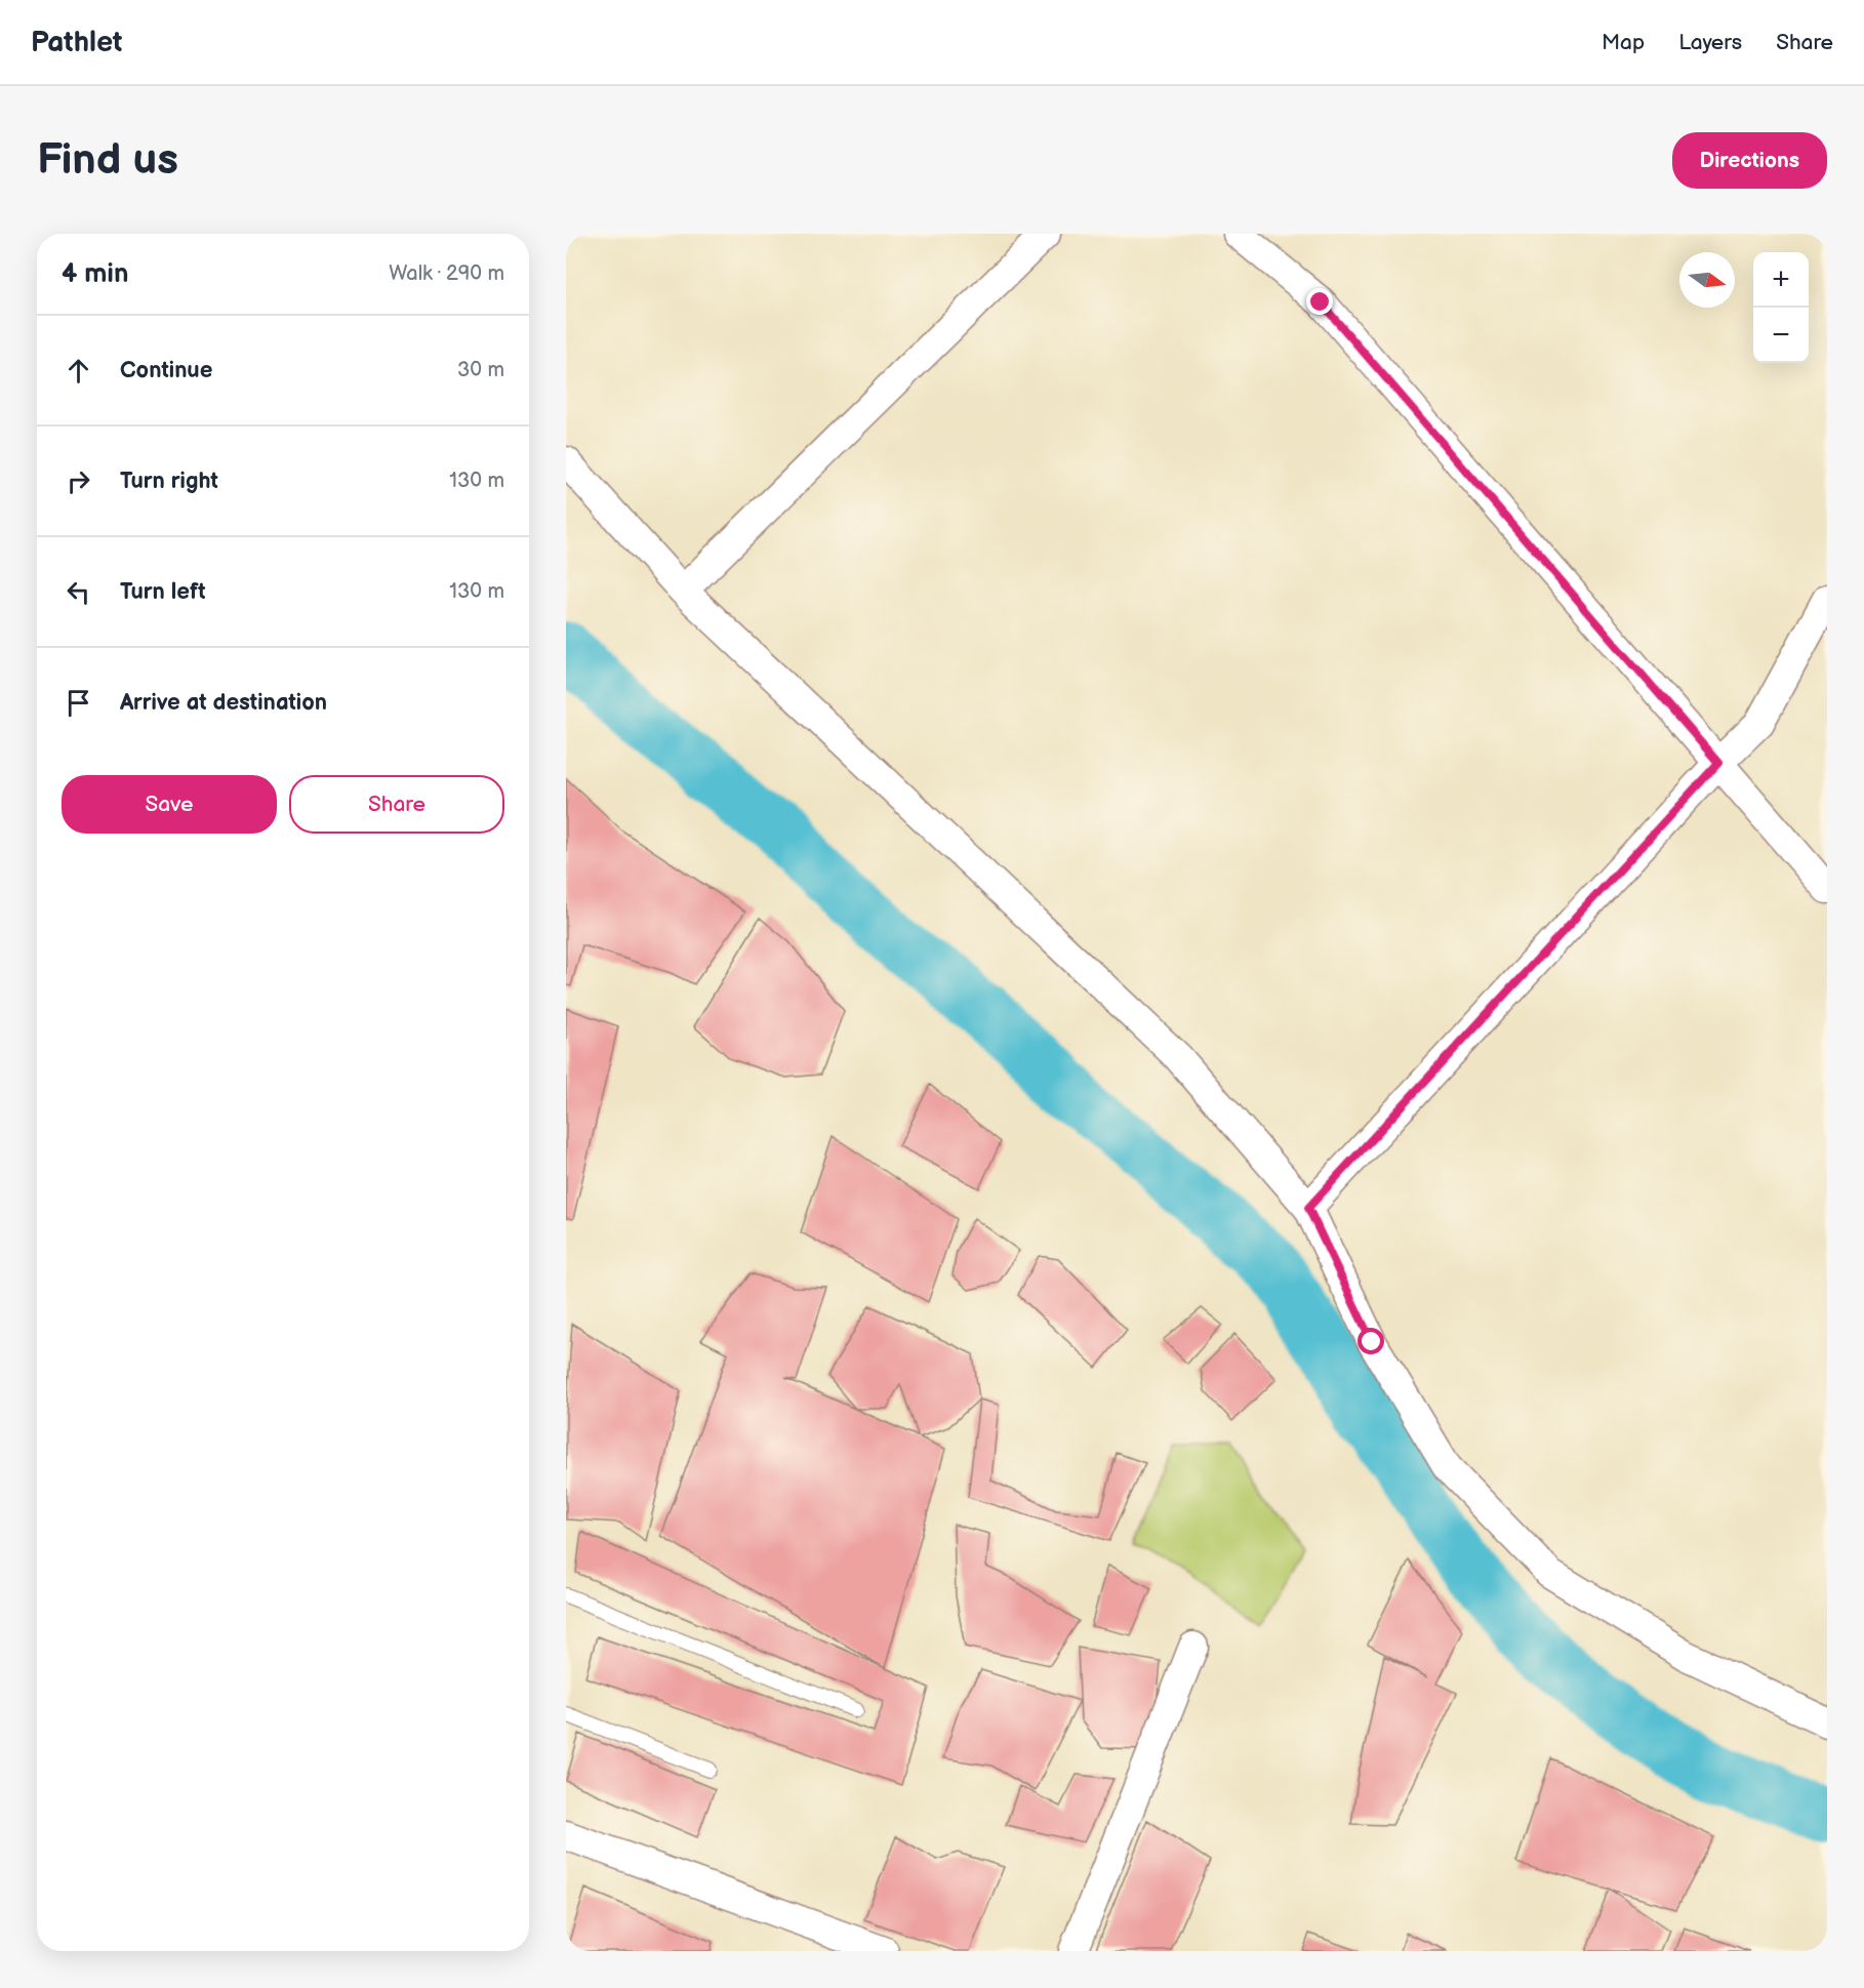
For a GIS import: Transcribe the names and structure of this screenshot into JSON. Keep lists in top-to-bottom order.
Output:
{
  "north": "right",
  "page": {
    "header": "Pathlet",
    "nav": ["Map", "Layers", "Share"],
    "buttons": [
      "Directions",
      ["Save", "Share"]
    ],
    "title": "Find us",
    "heading": ["4 min", "Walk · 290 m"],
    "map_buttons": ["+", "−"],
    "list": [
      ["Continue", "30 m"],
      ["Turn right", "130 m"],
      ["Turn left", "130 m"],
      "Arrive at destination"
    ]
  }
}
